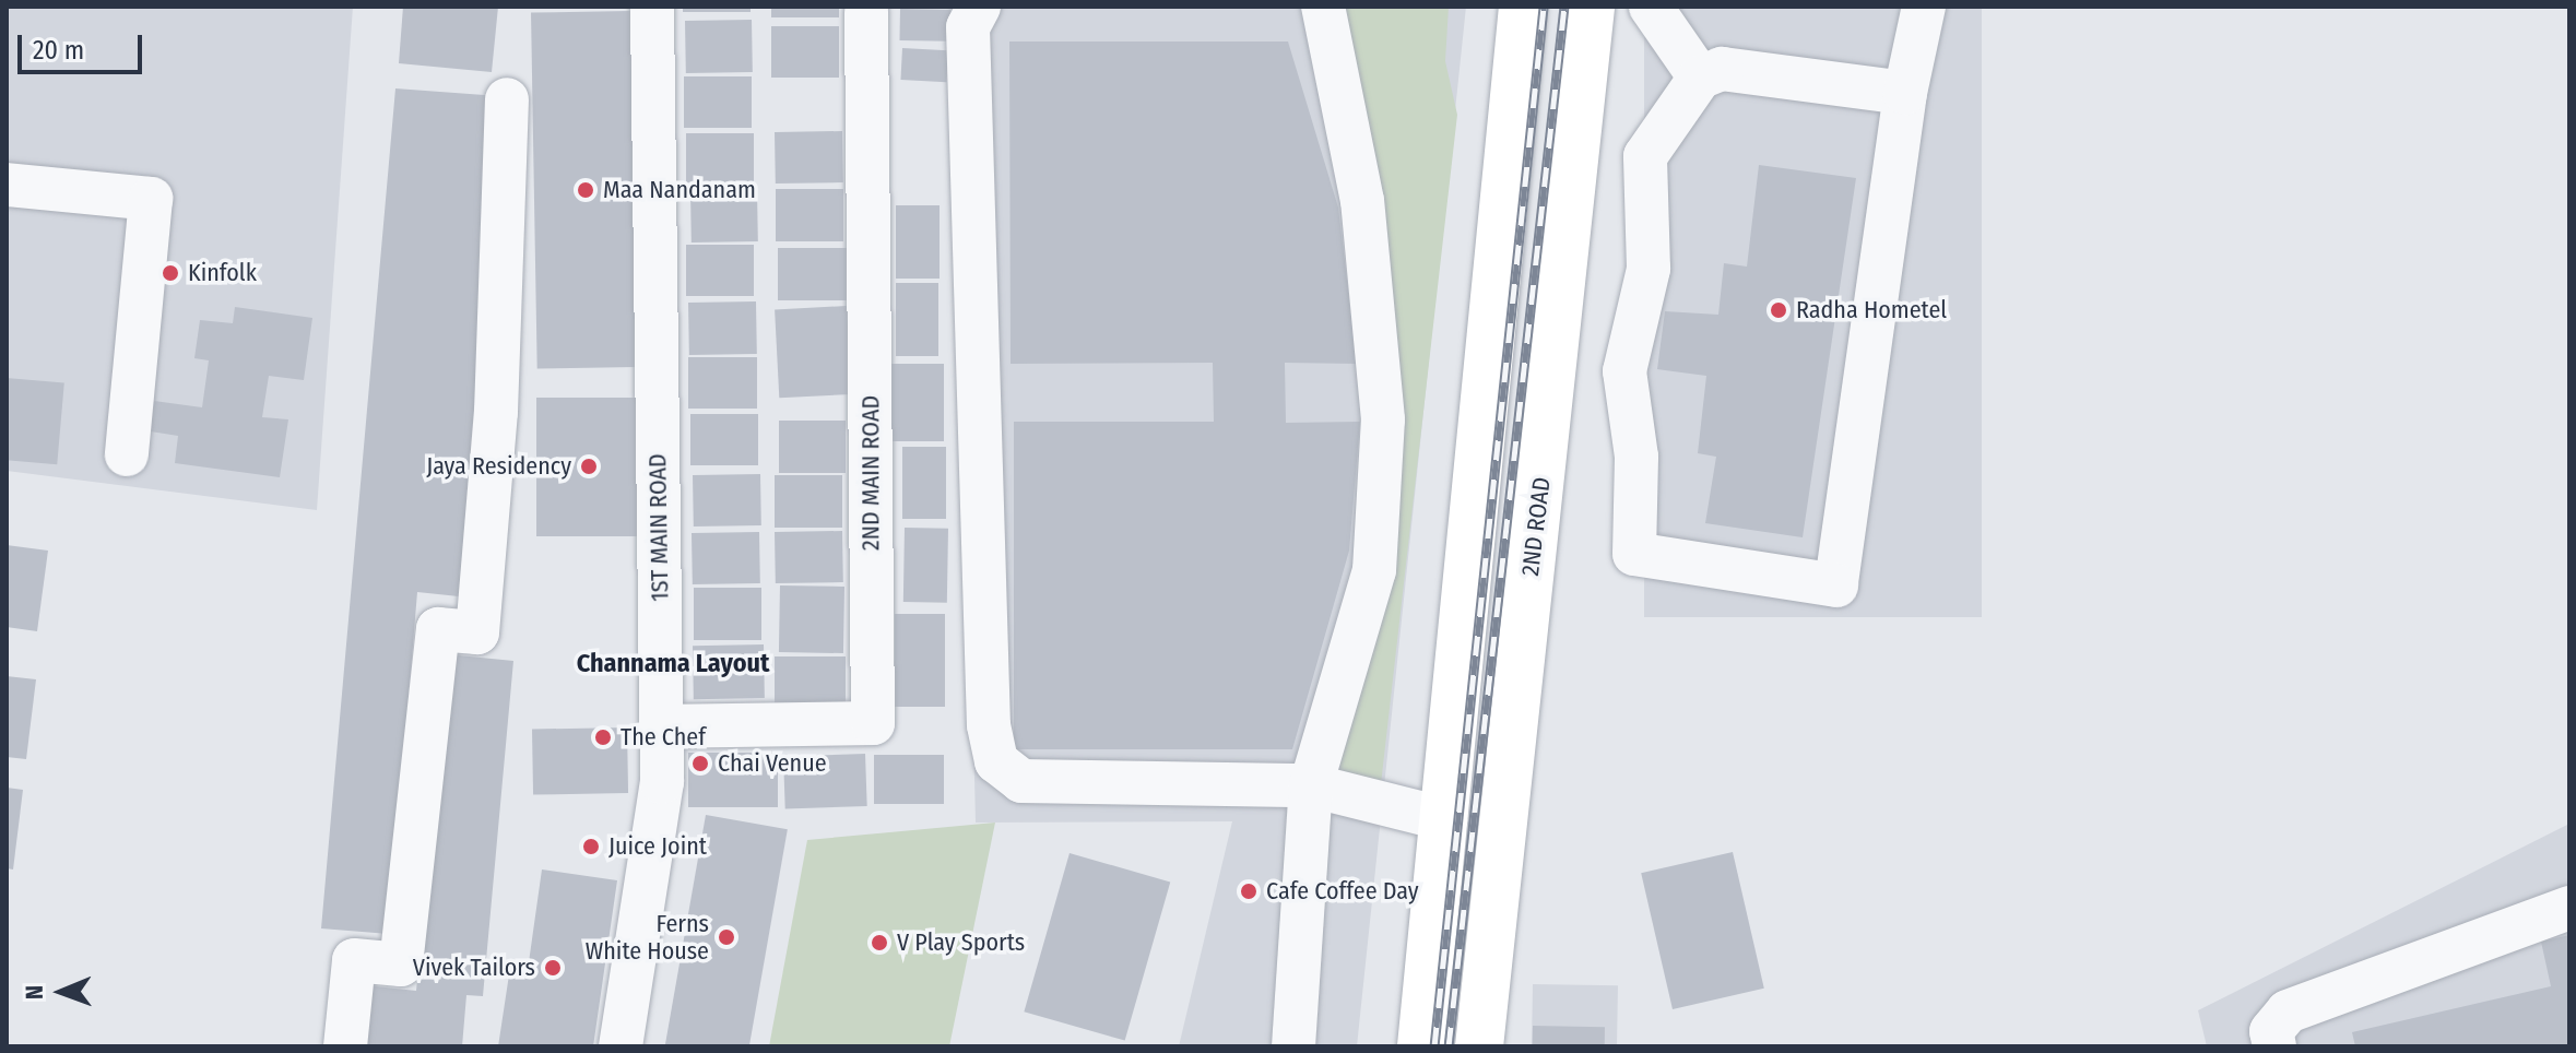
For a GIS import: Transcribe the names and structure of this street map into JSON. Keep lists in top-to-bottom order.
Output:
{
  "streets": {
    "main road": ["2ND ROAD"],
    "street": ["2ND MAIN ROAD", "1ST MAIN ROAD"]
  },
  "crossings": [
    ["2ND MAIN ROAD", "1ST MAIN ROAD"]
  ],
  "districts": ["Channama Layout"],
  "places": [
    "Maa Nandanam",
    "Kinfolk",
    "Radha Hometel",
    "Jaya Residency",
    "The Chef",
    "Chai Venue",
    "Juice Joint",
    "Cafe Coffee Day",
    "Ferns White House",
    "V Play Sports",
    "Vivek Tailors"
  ],
  "scale_bar": "20 m",
  "north": "left"
}
